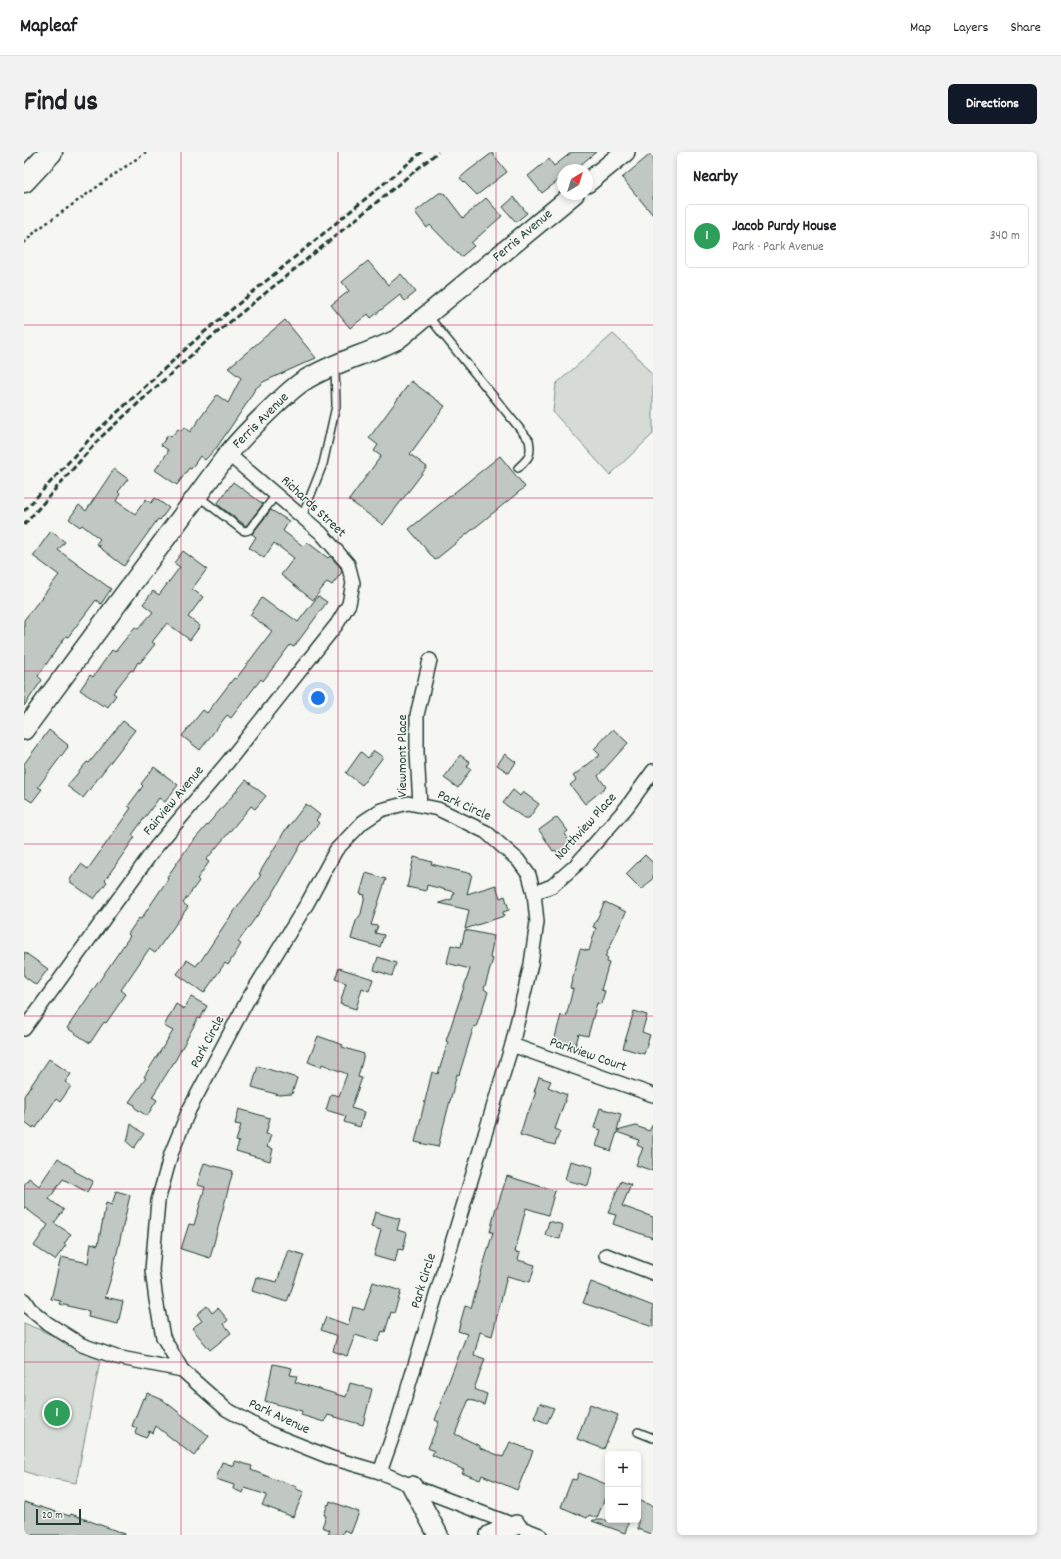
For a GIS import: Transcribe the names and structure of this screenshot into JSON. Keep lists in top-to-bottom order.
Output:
{
  "streets": {
    "street": [
      "Ferris Avenue",
      "Richards Street",
      "Viewmont Place",
      "Fairview Avenue",
      "Park Circle",
      "Northview Place",
      "Parkview Court",
      "Park Avenue"
    ]
  },
  "crossings": [
    ["Ferris Avenue", "Richards Street"],
    ["Richards Street", "Fairview Avenue"],
    ["Viewmont Place", "Park Circle"],
    ["Park Circle", "Northview Place"],
    ["Park Circle", "Parkview Court"],
    ["Park Circle", "Park Avenue"]
  ],
  "scale_bar": "20 m",
  "north": "top right",
  "page": {
    "header": "Mapleaf",
    "nav": ["Map", "Layers", "Share"],
    "title": "Find us",
    "buttons": "Directions",
    "heading": "Nearby",
    "list": [
      {
        "mark": "1",
        "name": "Jacob Purdy House",
        "note": "Park · Park Avenue",
        "value": "340 m"
      }
    ],
    "pins": "1",
    "map_buttons": ["+", "−"],
    "scale": "20 m"
  }
}
